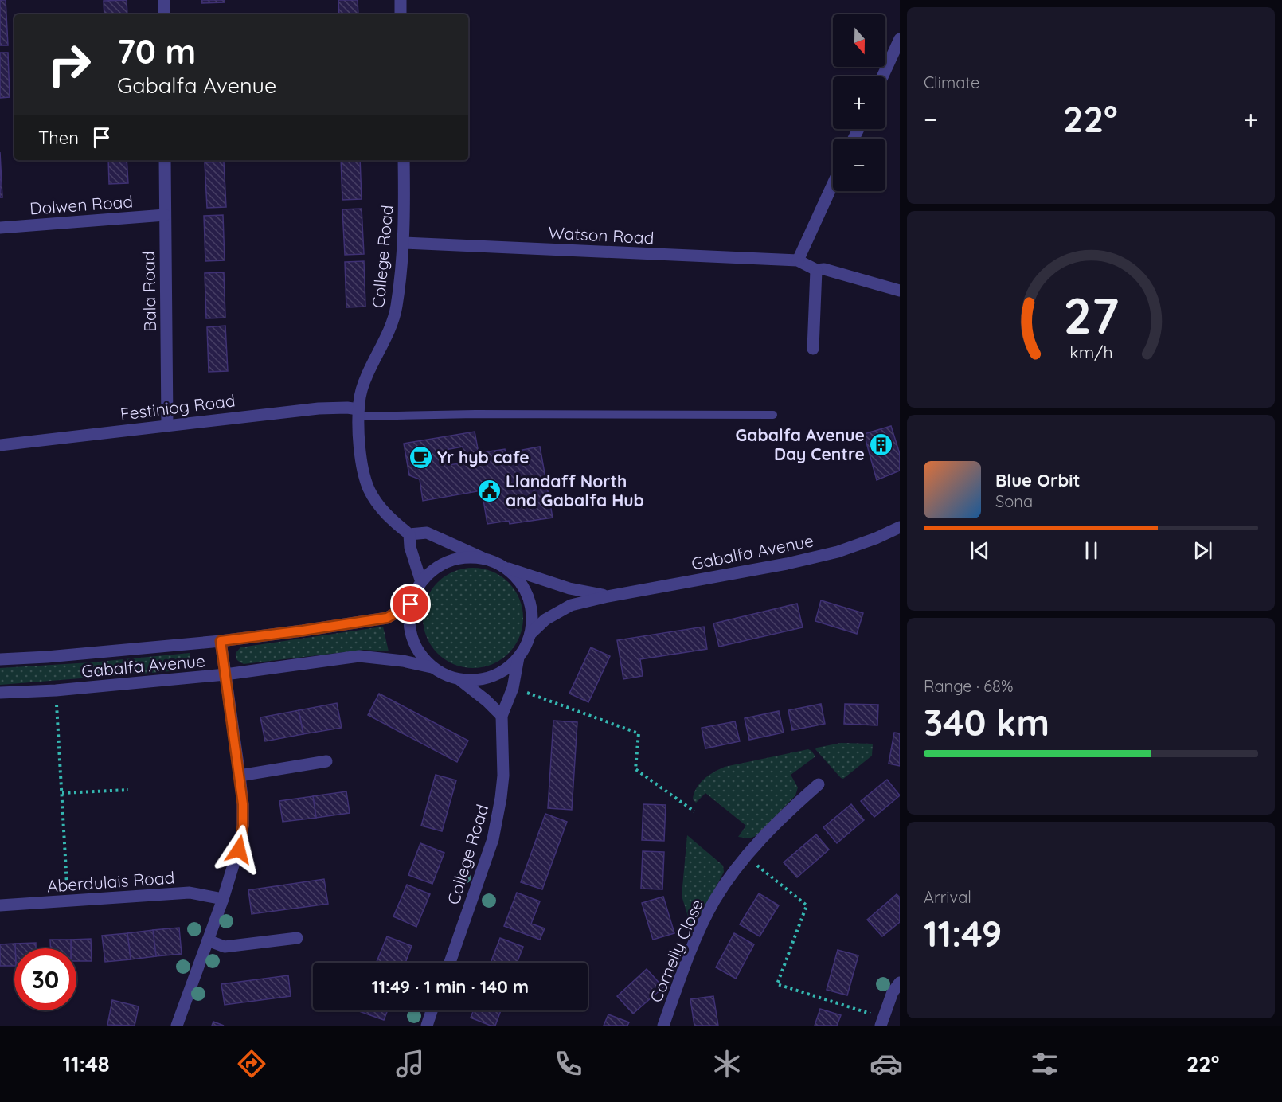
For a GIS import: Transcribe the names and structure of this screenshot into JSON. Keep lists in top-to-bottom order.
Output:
{
  "streets": {
    "street": [
      "Dolwen Road",
      "Watson Road",
      "College Road",
      "Bala Road",
      "Festiniog Road",
      "Gabalfa Avenue",
      "Aberdulais Road",
      "Cornelly Close"
    ]
  },
  "crossings": [
    ["Dolwen Road", "Bala Road"],
    ["Watson Road", "College Road"],
    ["College Road", "Festiniog Road"],
    ["College Road", "Gabalfa Avenue"],
    ["Bala Road", "Festiniog Road"]
  ],
  "places": {
    "building": ["Gabalfa Avenue Day Centre"],
    "cafe": ["Yr hyb cafe"],
    "public building": ["Llandaff North and Gabalfa Hub"]
  },
  "north": "bottom",
  "page": {
    "tile": [
      "Climate",
      ["Range · 68%", "340 km"],
      ["Arrival", "11:49"]
    ],
    "map_buttons": ["+", "−"],
    "turn": ["70 m", "Gabalfa Avenue"],
    "heat": ["−", "22°", "+"],
    "then": "Then",
    "song": ["Blue Orbit", "Sona"],
    "limit": "30",
    "trip": "11:49 · 1 min · 140 m",
    "tabs": ["11:48", "22°"],
    "gauge": ["27", "km/h"]
  }
}
